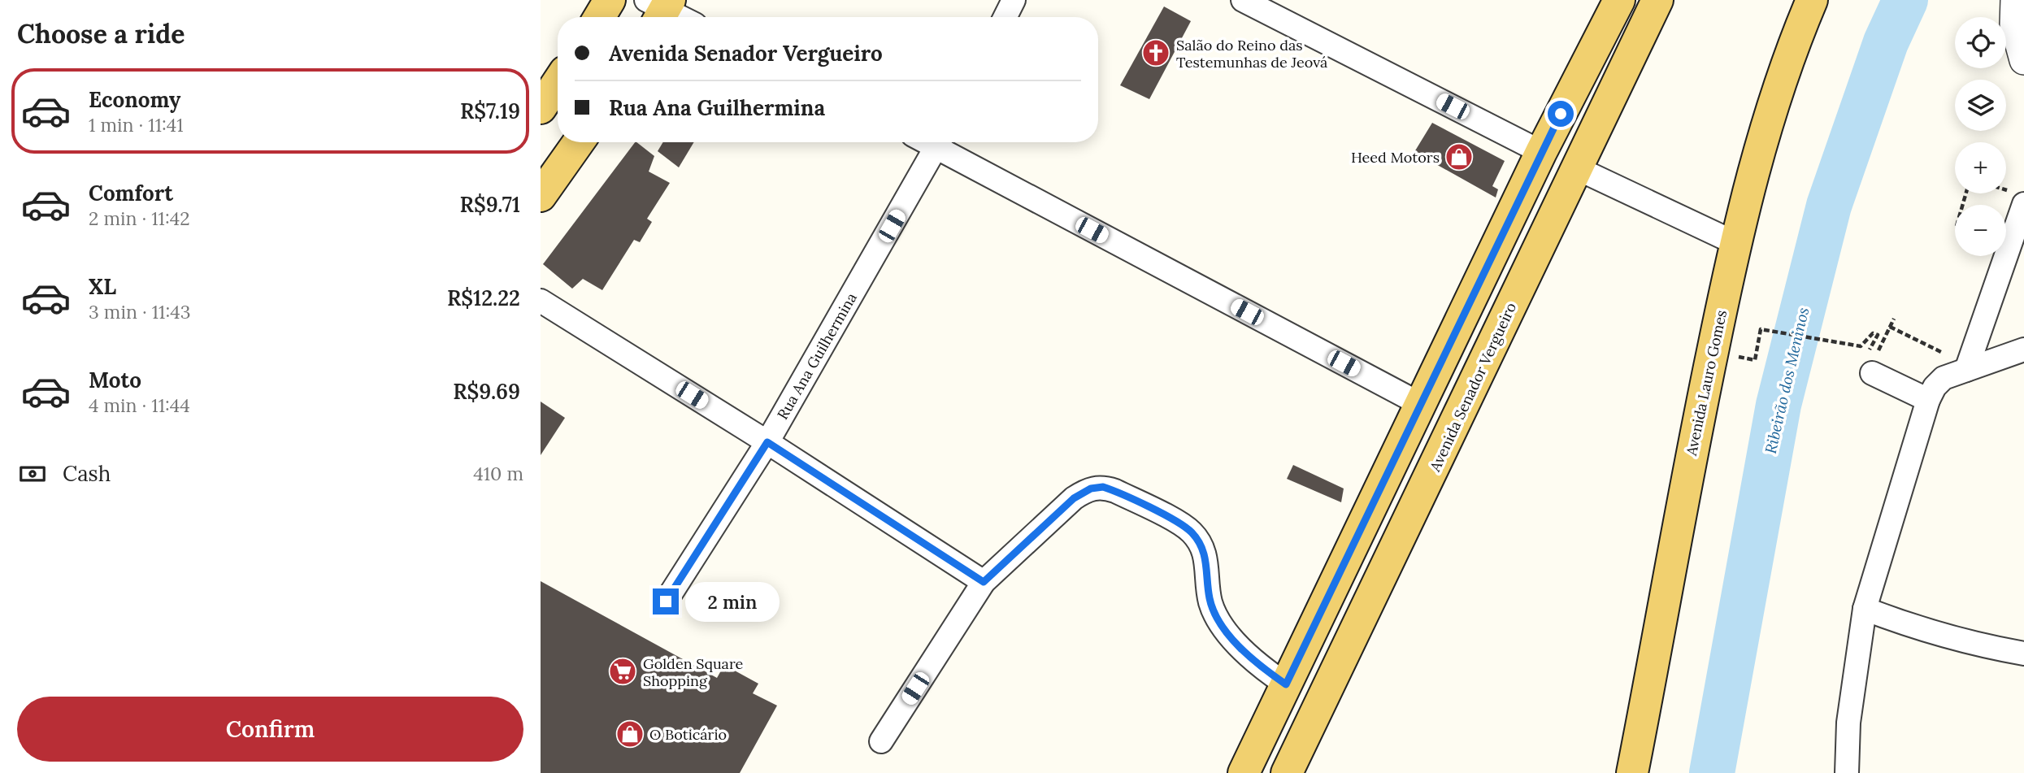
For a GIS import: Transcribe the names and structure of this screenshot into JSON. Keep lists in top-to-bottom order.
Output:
{
  "streets": {
    "main road": ["Avenida Lauro Gomes", "Avenida Senador Vergueiro"],
    "street": ["Rua Ana Guilhermina"]
  },
  "water": ["Ribeirão dos Meninos"],
  "places": {
    "church": ["Salão do Reino das Testemunhas de Jeová"],
    "shop": ["Heed Motors", "O Boticário"],
    "supermarket": ["Golden Square Shopping"]
  },
  "page": {
    "heading": "Choose a ride",
    "map_buttons": ["+", "−"],
    "banner": ["Avenida Senador Vergueiro", "Rua Ana Guilhermina"],
    "list": [
      {
        "name": "Economy",
        "note": "1 min · 11:41",
        "value": "R$7.19"
      },
      {
        "name": "Comfort",
        "note": "2 min · 11:42",
        "value": "R$9.71"
      },
      {
        "name": "XL",
        "note": "3 min · 11:43",
        "value": "R$12.22"
      },
      {
        "name": "Moto",
        "note": "4 min · 11:44",
        "value": "R$9.69"
      }
    ],
    "pay": ["Cash", "410 m"],
    "bubble": "2 min",
    "buttons": "Confirm"
  }
}
